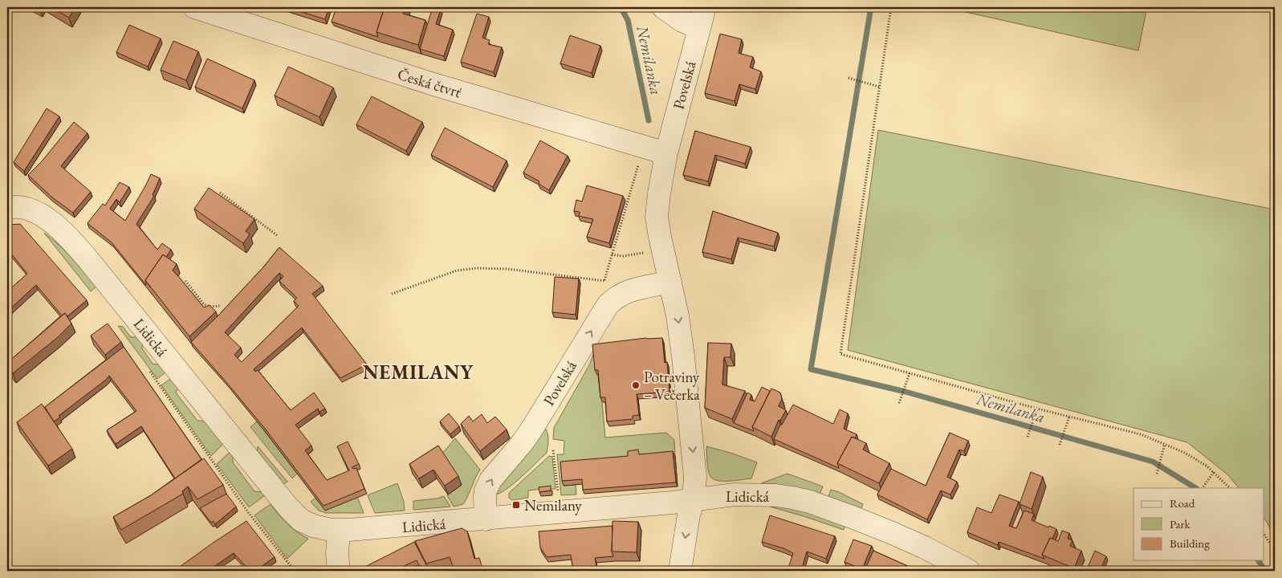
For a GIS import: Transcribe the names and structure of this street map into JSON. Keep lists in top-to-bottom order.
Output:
{
  "streets": {
    "street": ["Česká čtvrť", "Povelská", "Lidická"]
  },
  "crossings": [
    ["Česká čtvrť", "Povelská"],
    ["Povelská", "Lidická"]
  ],
  "districts": ["NEMILANY"],
  "water": ["Nemilanka"],
  "places": {
    "other": ["Potraviny – Večerka"],
    "transit": ["Nemilany"]
  },
  "legend": ["Road", "Park", "Building"]
}
